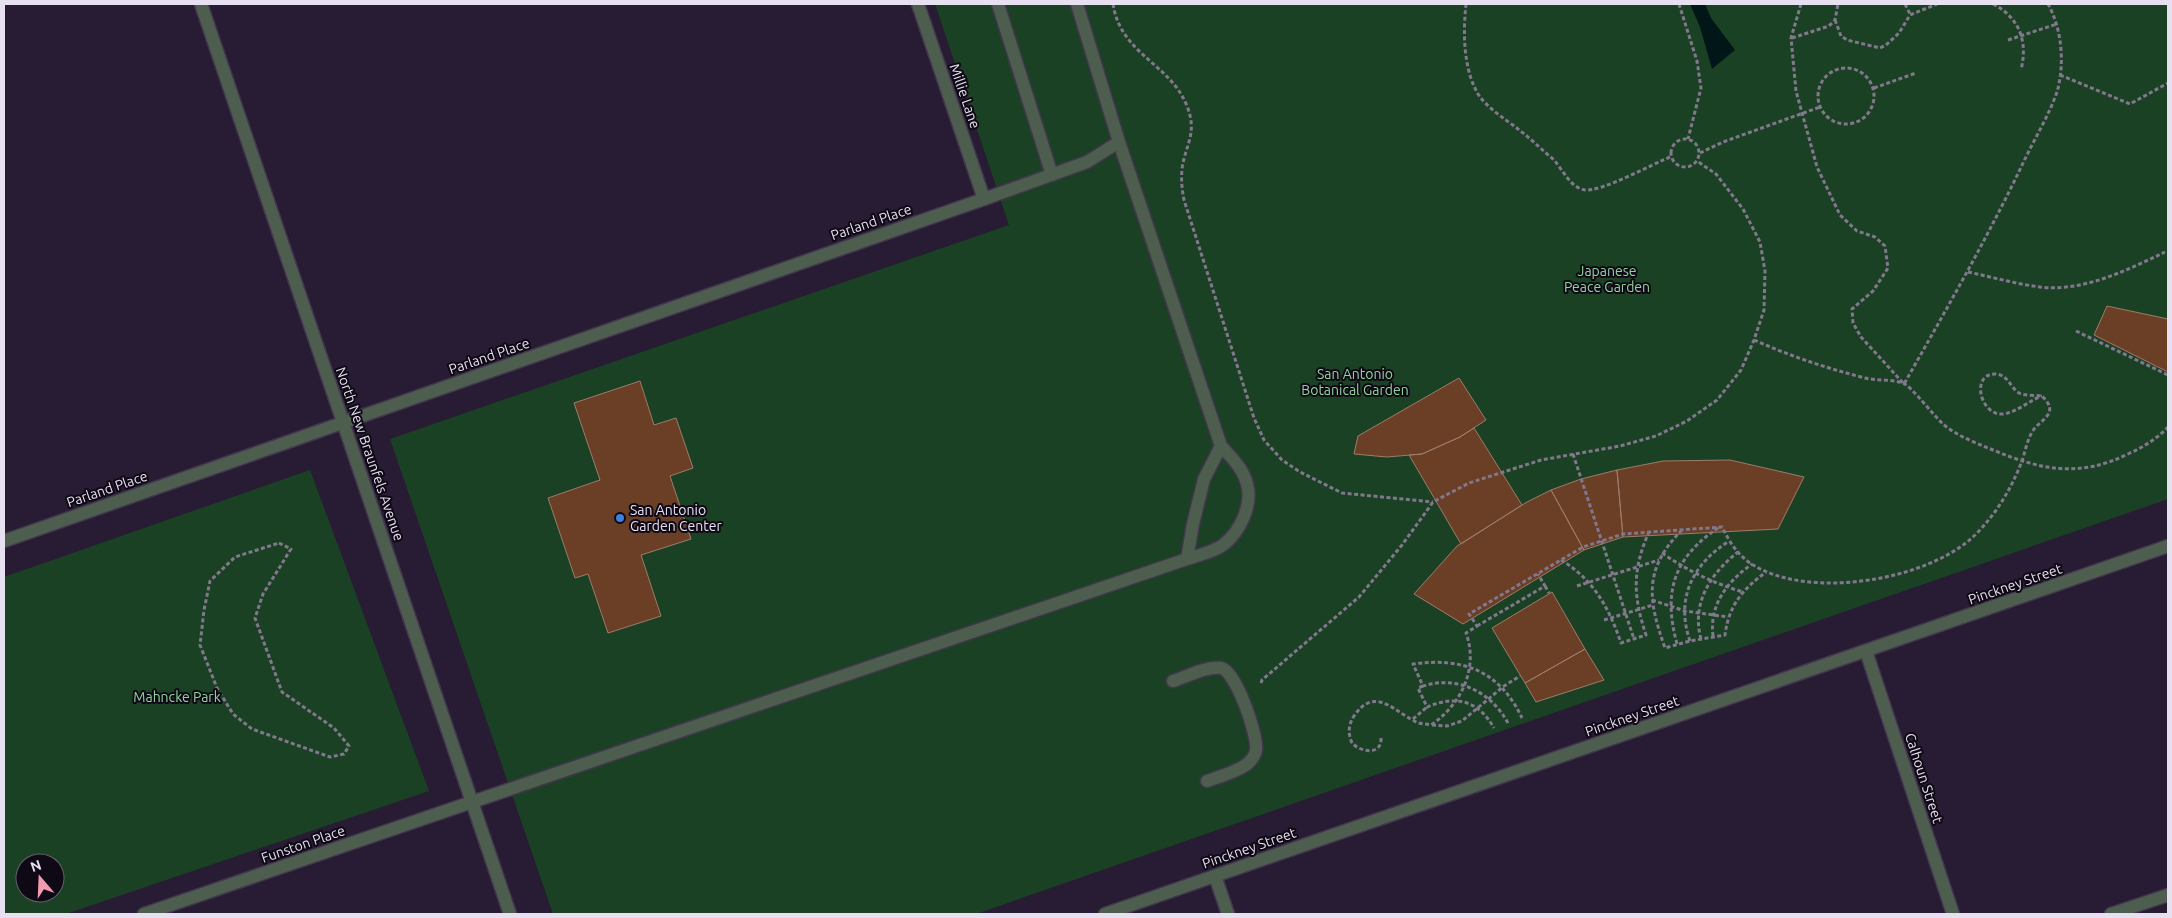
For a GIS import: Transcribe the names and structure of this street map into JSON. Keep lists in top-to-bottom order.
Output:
{
  "streets": {
    "street": [
      "Millie Lane",
      "Parland Place",
      "North New Braunfels Avenue",
      "Pinckney Street",
      "Calhoun Street",
      "Funston Place"
    ]
  },
  "crossings": [
    ["Millie Lane", "Parland Place"],
    ["Parland Place", "North New Braunfels Avenue"],
    ["North New Braunfels Avenue", "Funston Place"],
    ["Pinckney Street", "Calhoun Street"]
  ],
  "parks": ["Japanese Peace Garden", "San Antonio Botanical Garden", "Mahncke Park"],
  "places": ["San Antonio Garden Center"],
  "north": "top"
}
